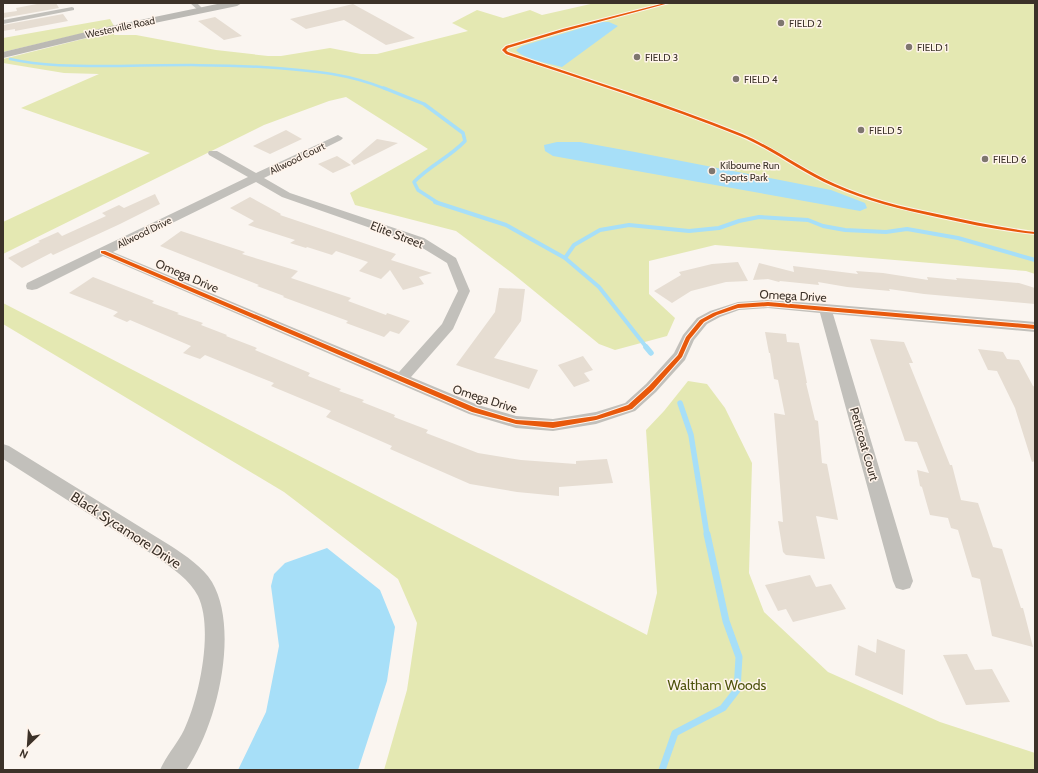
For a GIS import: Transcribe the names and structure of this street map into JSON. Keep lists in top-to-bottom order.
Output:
{
  "streets": {
    "main road": ["Westerville Road"],
    "street": [
      "Allwood Court",
      "Allwood Drive",
      "Elite Street",
      "Omega Drive",
      "Petticoat Court",
      "Black Sycamore Drive"
    ]
  },
  "crossings": [
    ["Allwood Court", "Allwood Drive"],
    ["Allwood Court", "Elite Street"],
    ["Allwood Drive", "Elite Street"],
    ["Allwood Drive", "Omega Drive"],
    ["Elite Street", "Omega Drive"],
    ["Omega Drive", "Petticoat Court"]
  ],
  "parks": ["Waltham Woods"],
  "places": [
    "FIELD 2",
    "FIELD 1",
    "FIELD 3",
    "FIELD 4",
    "FIELD 5",
    "FIELD 6",
    "Kilbourne Run Sports Park"
  ],
  "north": "bottom left"
}
